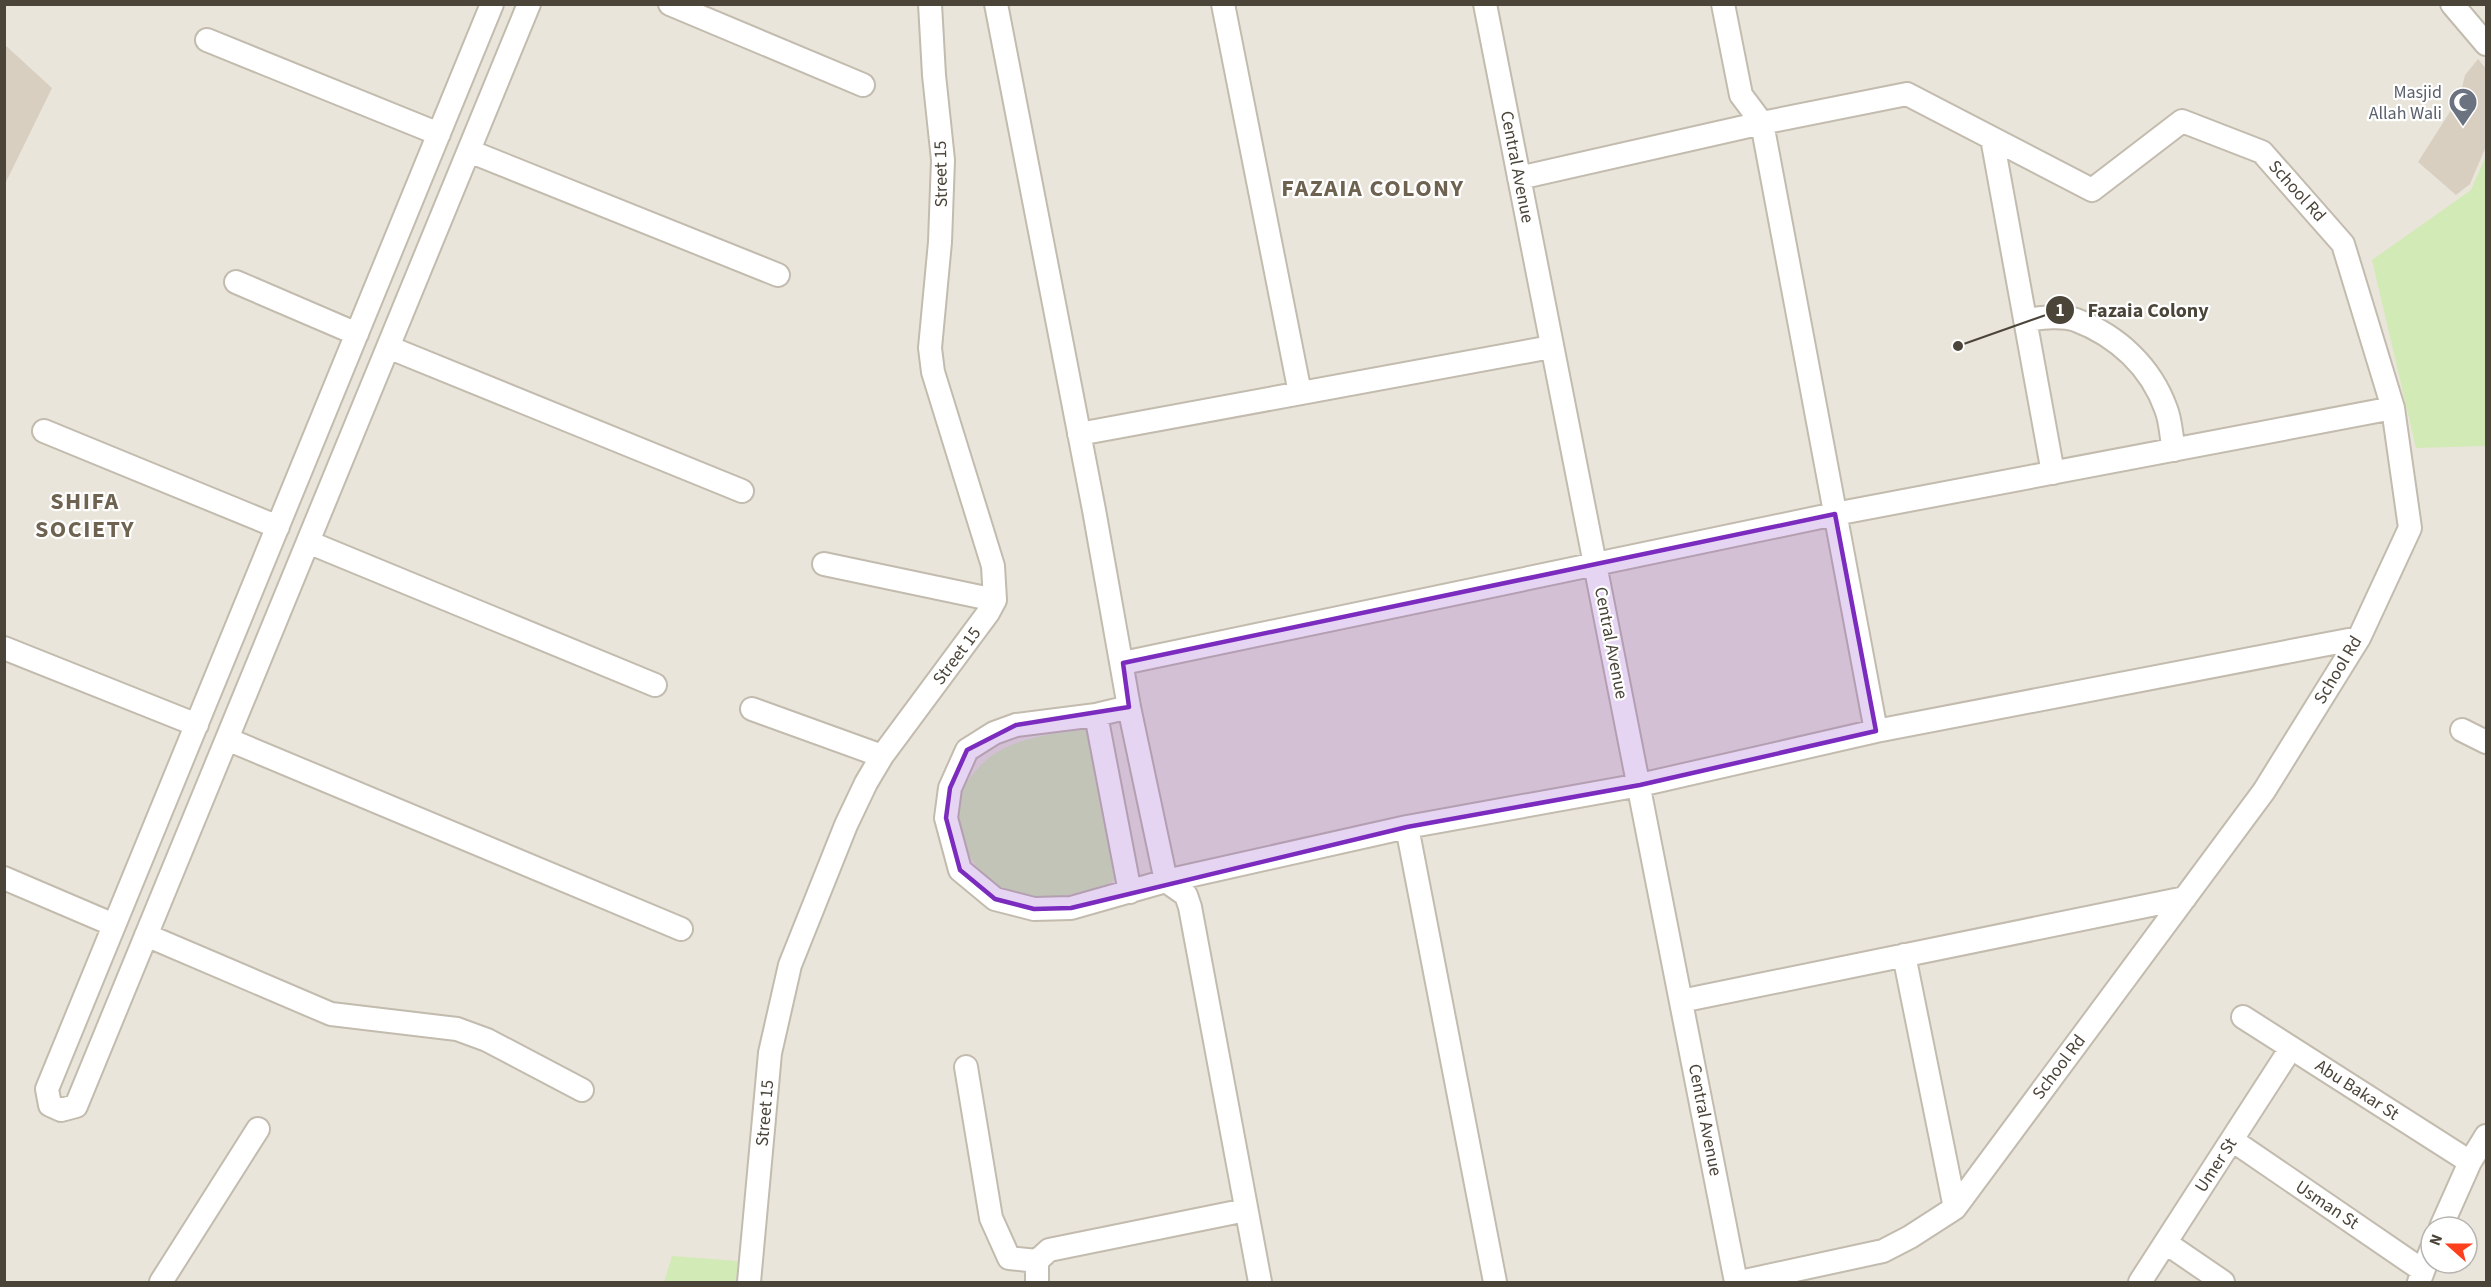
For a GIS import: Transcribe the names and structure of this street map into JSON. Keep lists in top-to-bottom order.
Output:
{
  "streets": {
    "street": [
      "Central Avenue",
      "Street 15",
      "School Rd",
      "Abu Bakar St",
      "Umer St",
      "Usman St"
    ]
  },
  "crossings": [
    ["Abu Bakar St", "Umer St"],
    ["Umer St", "Usman St"]
  ],
  "districts": ["FAZAIA COLONY", "SHIFA SOCIETY"],
  "places": {
    "mosque": ["Masjid Allah Wali"],
    "other": ["Fazaia Colony"]
  },
  "north": "left"
}
